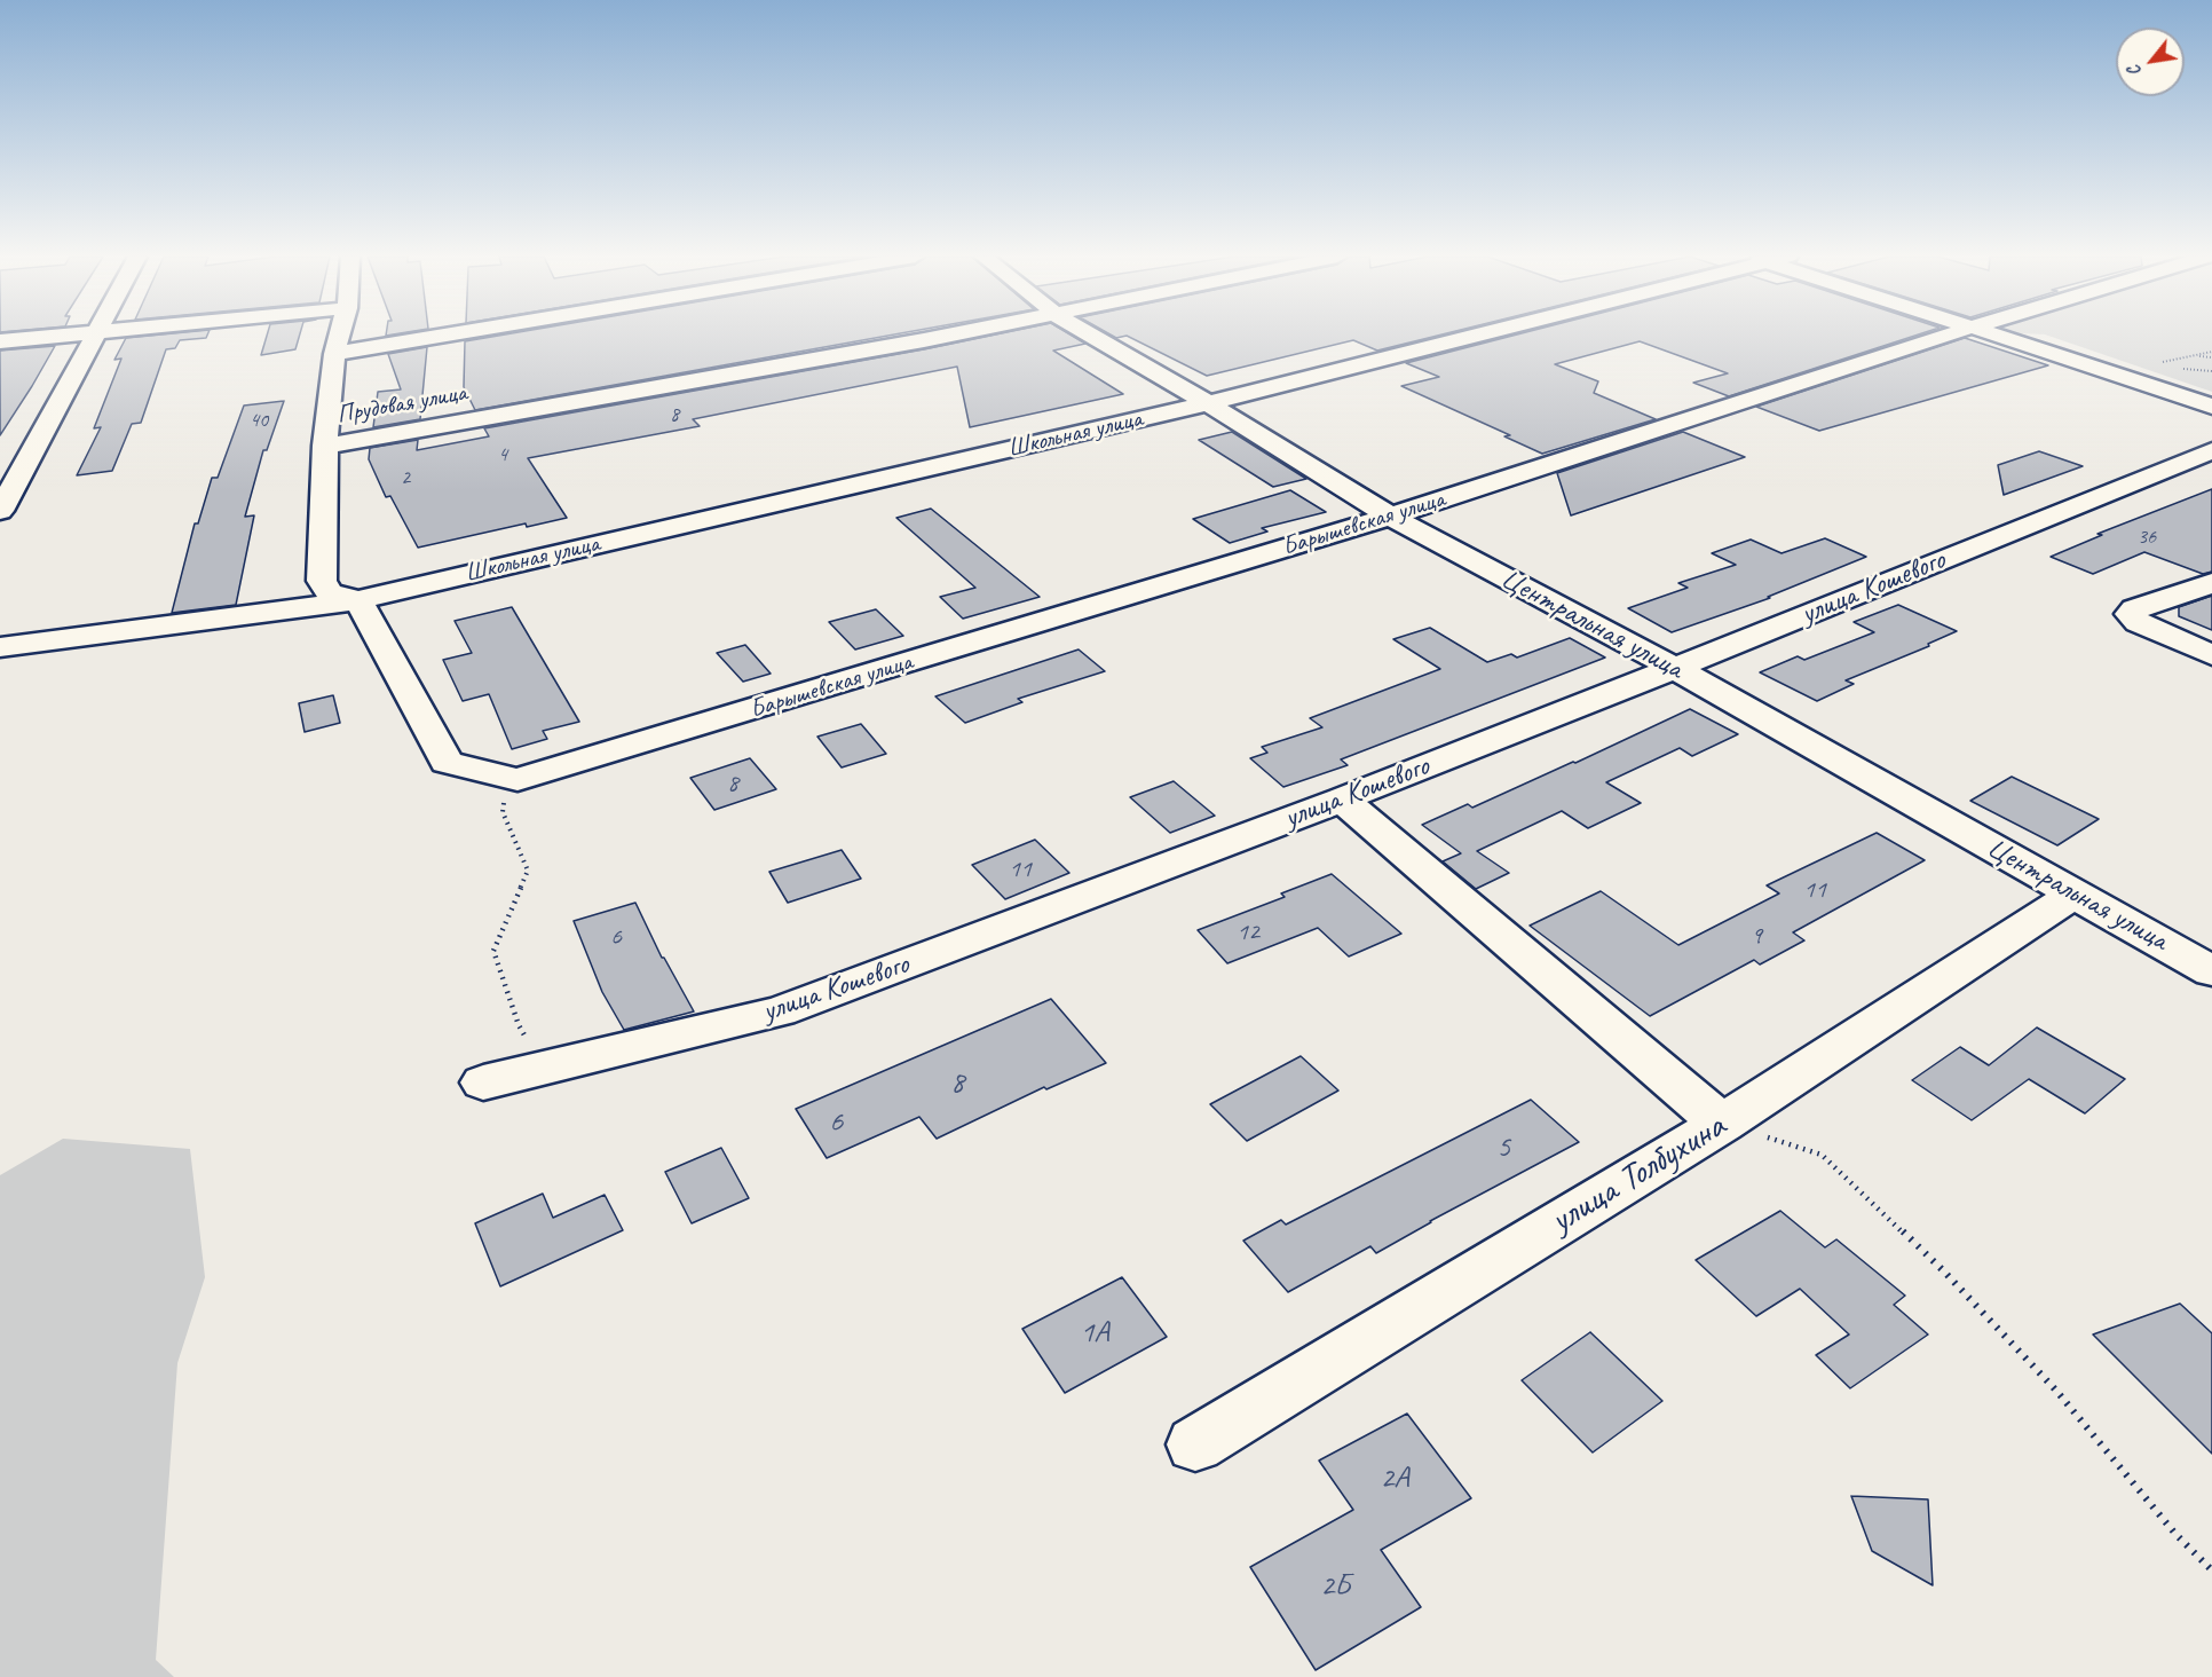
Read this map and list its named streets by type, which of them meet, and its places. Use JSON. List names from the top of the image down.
{
  "streets": {
    "street": [
      "Прудовая улица",
      "Школьная улица",
      "Барышевская улица",
      "улица Кошевого",
      "Центральная улица",
      "улица Толбухина"
    ]
  },
  "crossings": [
    ["Школьная улица", "Центральная улица"],
    ["Барышевская улица", "Центральная улица"],
    ["улица Кошевого", "Центральная улица"],
    ["Центральная улица", "улица Толбухина"]
  ],
  "house_numbers": [
    "8",
    "40",
    "4",
    "2",
    "36",
    "8",
    "11",
    "11",
    "12",
    "9",
    "6",
    "8",
    "6",
    "5",
    "1А",
    "2А",
    "2Б"
  ],
  "north": "bottom left"
}
